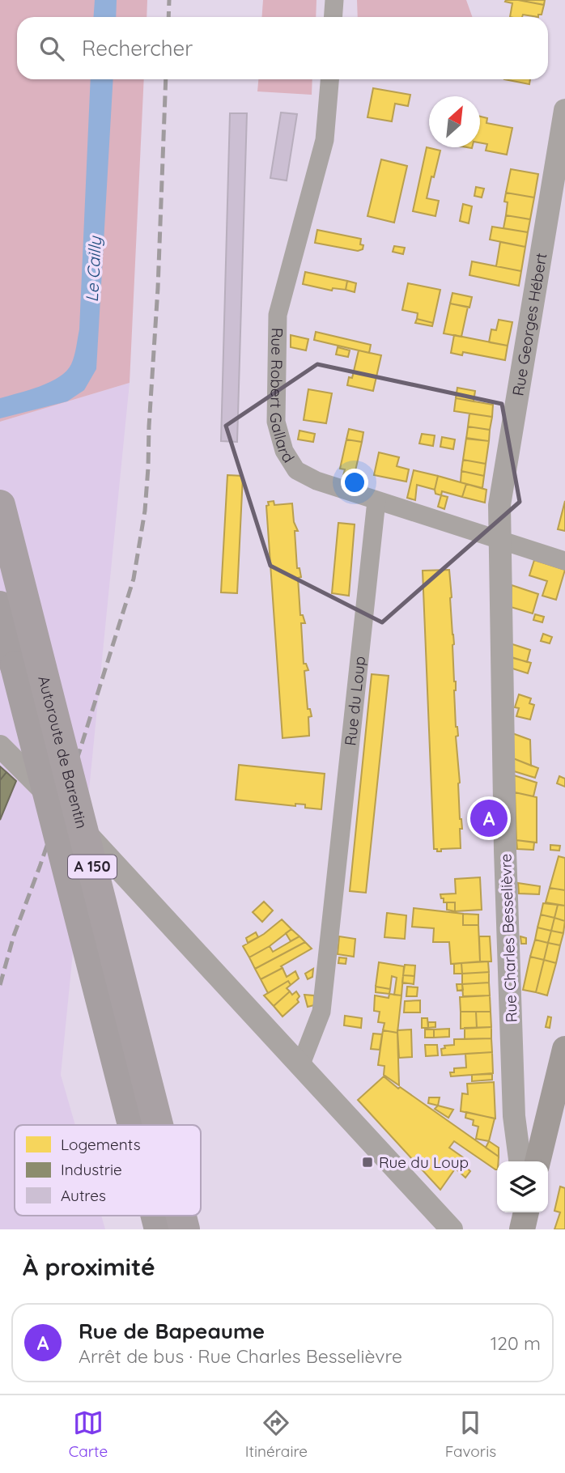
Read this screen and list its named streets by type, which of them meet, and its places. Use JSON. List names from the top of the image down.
{
  "streets": {
    "highway": ["Autoroute de Barentin", "A 150"],
    "street": [
      "Rue Georges Hébert",
      "Rue Robert Gallard",
      "Rue du Loup",
      "Rue Charles Besselièvre"
    ]
  },
  "crossings": [
    ["Rue Georges Hébert", "Rue Robert Gallard"],
    ["Rue Georges Hébert", "Rue Charles Besselièvre"],
    ["Rue Robert Gallard", "Rue du Loup"],
    ["Rue Robert Gallard", "Rue Charles Besselièvre"]
  ],
  "water": ["Le Cailly"],
  "places": {
    "transit": ["Rue du Loup"]
  },
  "legend": ["Logements", "Industrie", "Autres"],
  "north": "top right",
  "page": {
    "search": "Rechercher",
    "pins": "A",
    "heading": "À proximité",
    "list": [
      {
        "mark": "A",
        "name": "Rue de Bapeaume",
        "note": "Arrêt de bus · Rue Charles Besselièvre",
        "value": "120 m"
      }
    ],
    "nav": ["Carte", "Itinéraire", "Favoris"]
  }
}
